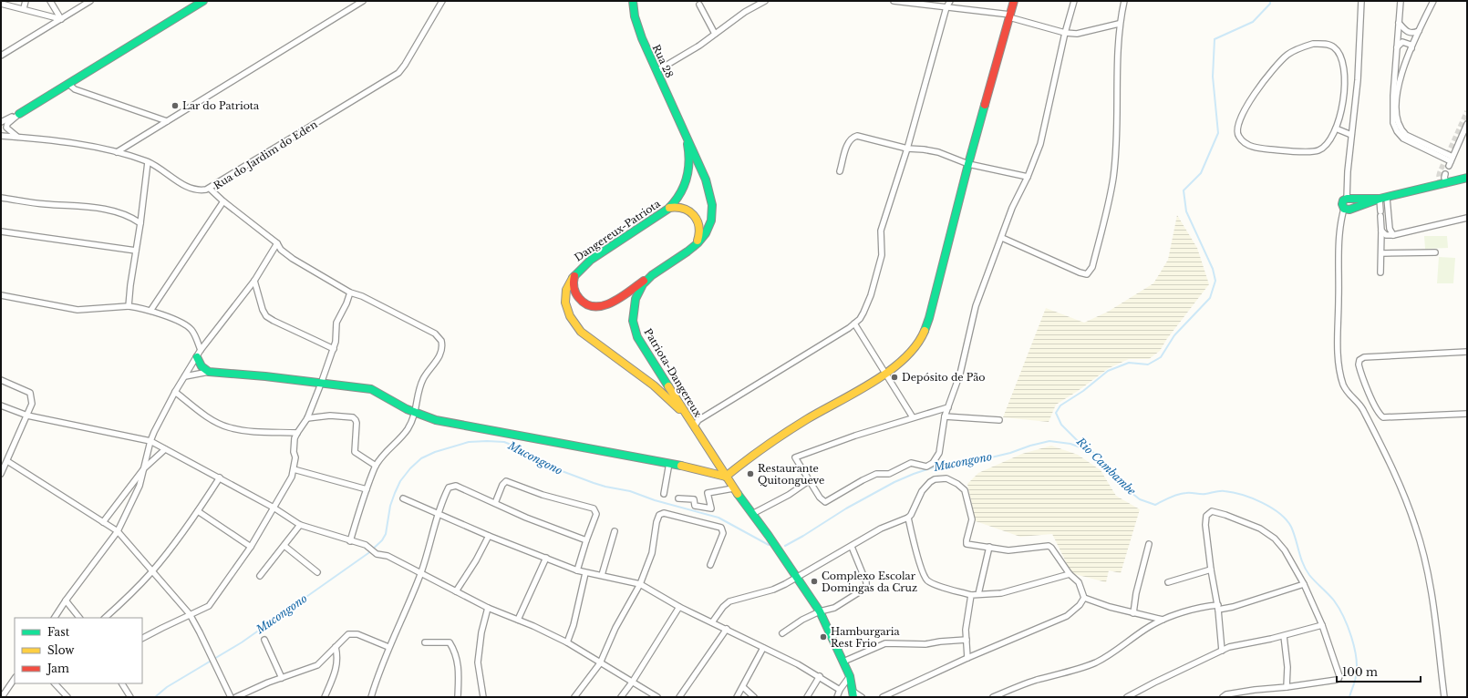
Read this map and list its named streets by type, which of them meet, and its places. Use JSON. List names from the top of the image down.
{
  "streets": {
    "street": [
      "Rua 28",
      "Rua do Jardim do Eden",
      "Dangereux-Patriota",
      "Patriota-Dangereux"
    ]
  },
  "crossings": [
    ["Rua 28", "Dangereux-Patriota"],
    ["Rua 28", "Patriota-Dangereux"],
    ["Dangereux-Patriota", "Patriota-Dangereux"]
  ],
  "water": ["Mucongono", "Rio Cambambe"],
  "places": [
    "Lar do Patriota",
    "Depósito de Pão",
    "Restaurante Quitongueve",
    "Complexo Escolar Domingas da Cruz",
    "Hamburgaria Rest Frio"
  ],
  "legend": ["Fast", "Slow", "Jam"],
  "scale_bar": "100 m"
}
